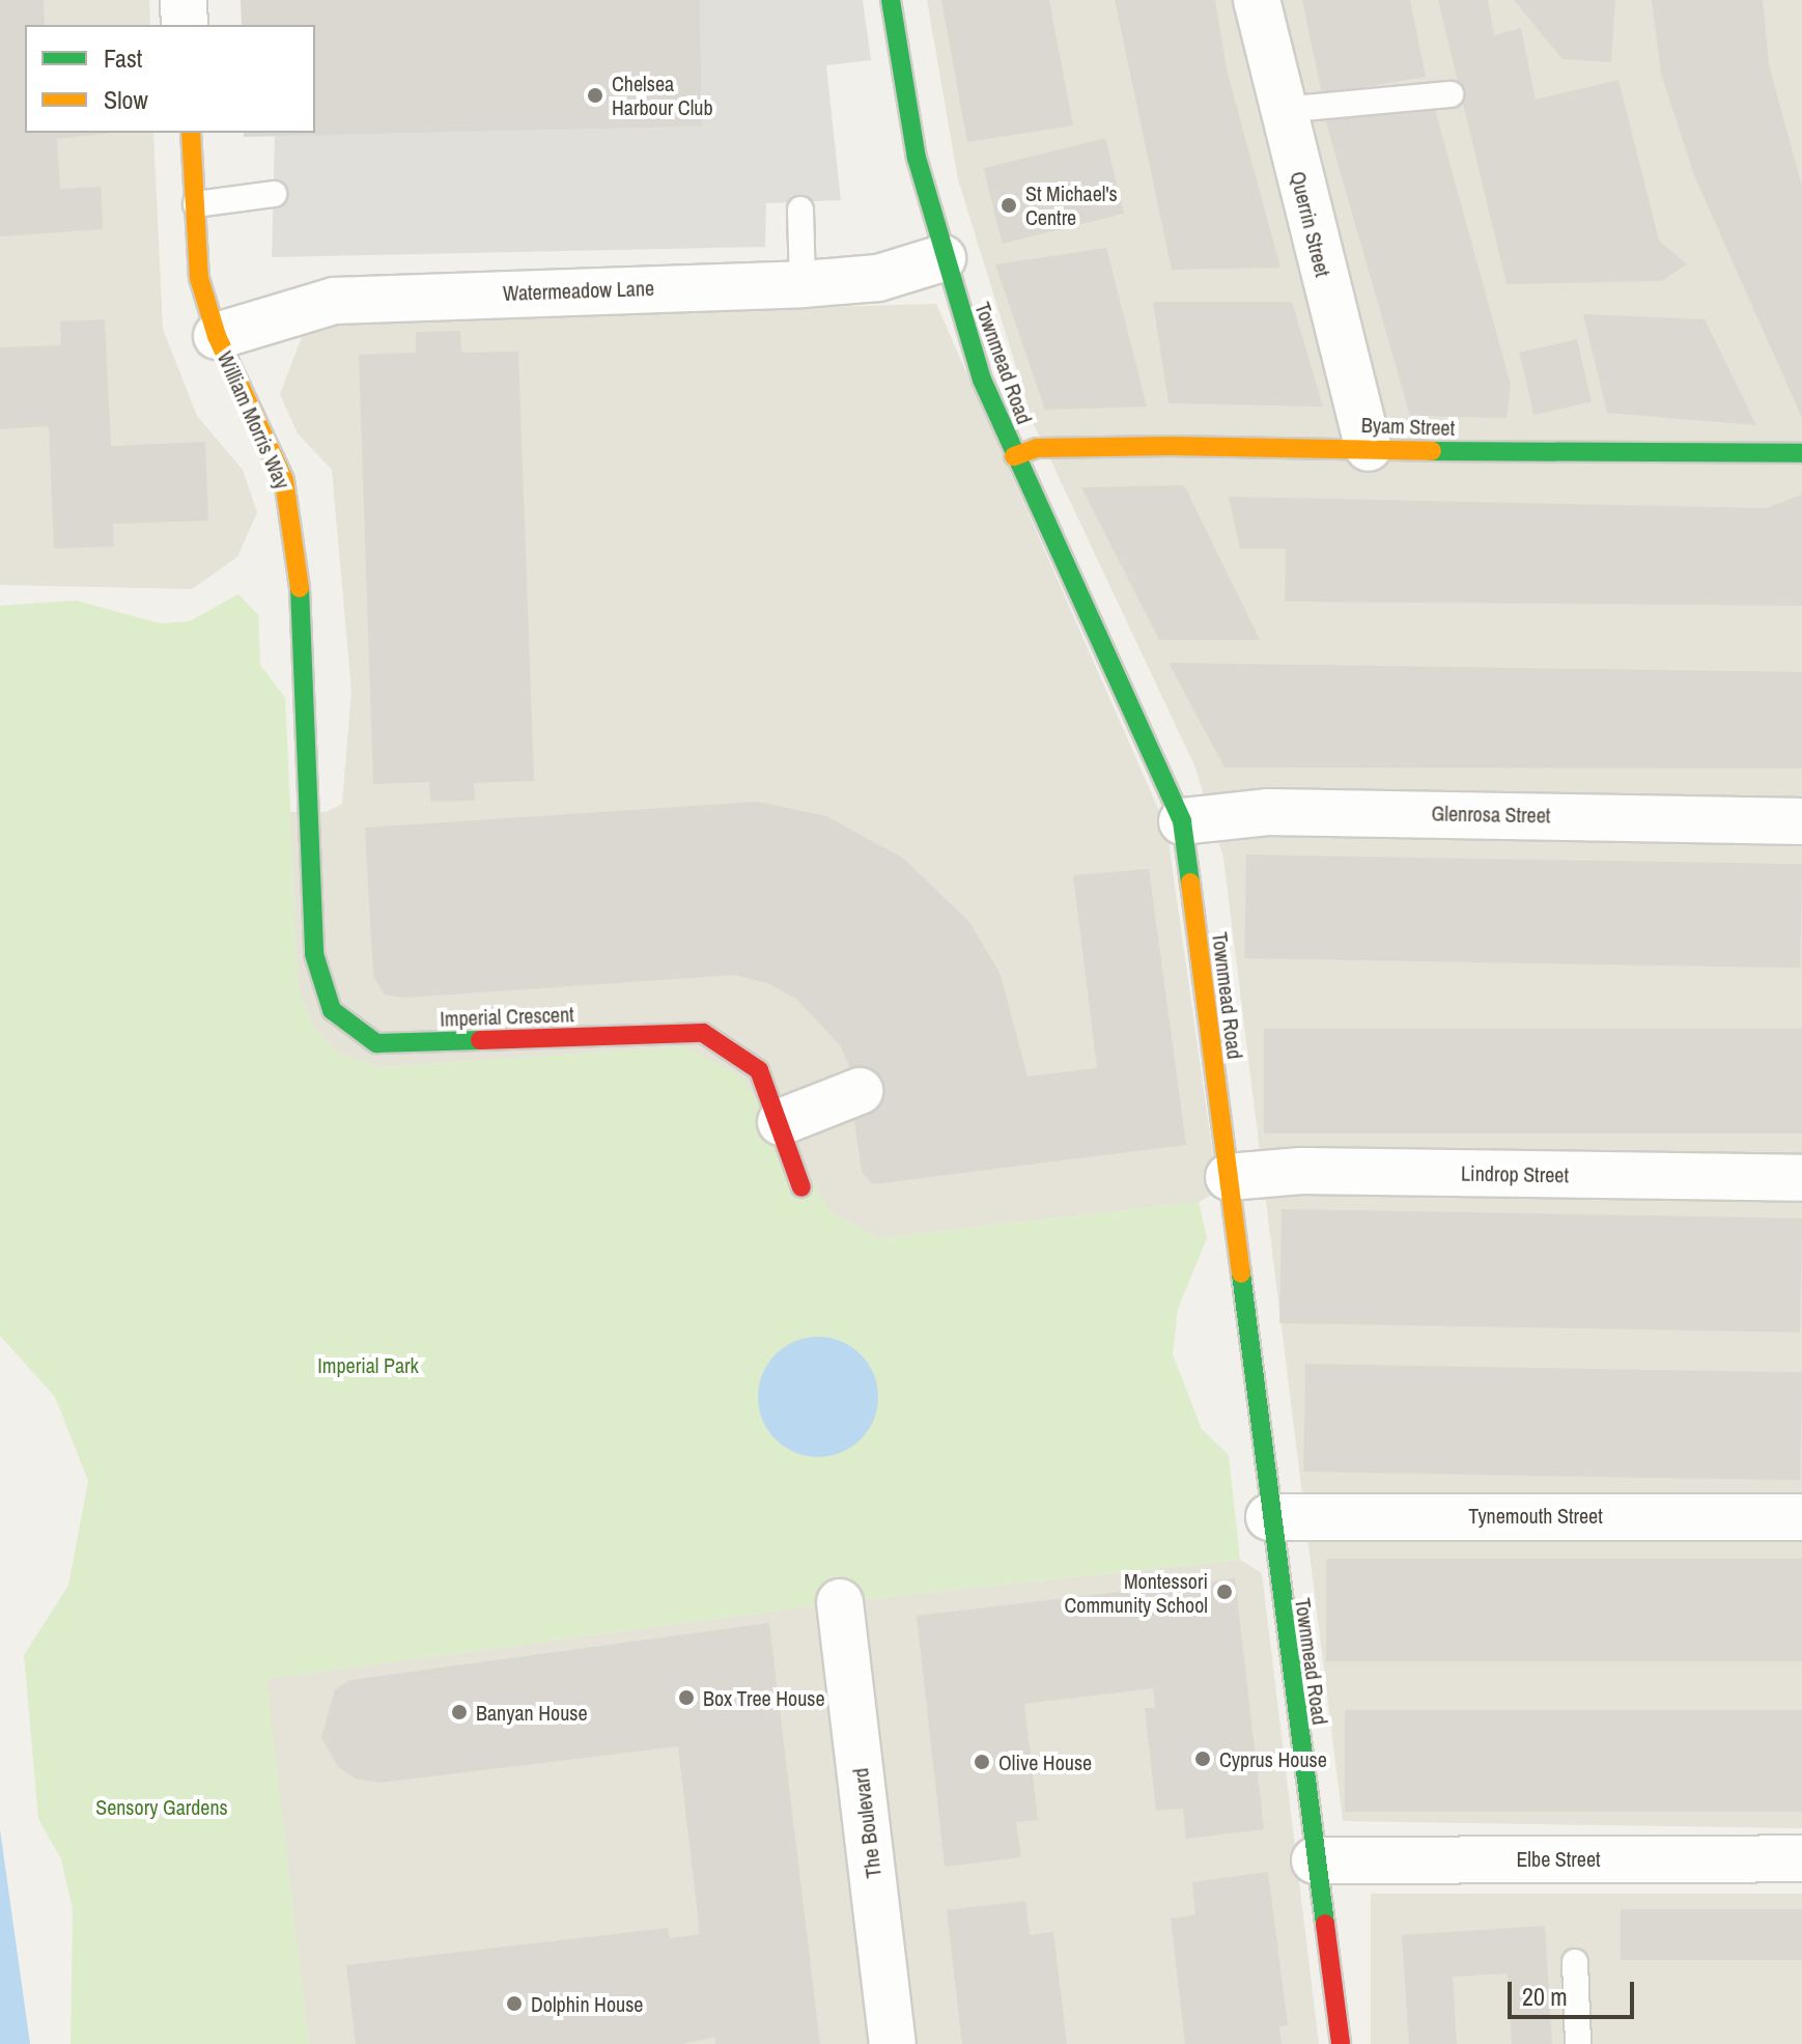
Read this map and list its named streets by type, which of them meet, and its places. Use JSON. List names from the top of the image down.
{
  "streets": {
    "street": [
      "Querrin Street",
      "Watermeadow Lane",
      "Townmead Road",
      "William Morris Way",
      "Byam Street",
      "Glenrosa Street",
      "Imperial Crescent",
      "Lindrop Street",
      "Tynemouth Street",
      "The Boulevard",
      "Elbe Street"
    ]
  },
  "crossings": [
    ["Querrin Street", "Byam Street"],
    ["Watermeadow Lane", "Townmead Road"],
    ["Watermeadow Lane", "William Morris Way"],
    ["Townmead Road", "Byam Street"],
    ["Townmead Road", "Glenrosa Street"],
    ["Townmead Road", "Lindrop Street"],
    ["Townmead Road", "Tynemouth Street"],
    ["Townmead Road", "Elbe Street"],
    ["William Morris Way", "Imperial Crescent"]
  ],
  "parks": ["Imperial Park", "Sensory Gardens"],
  "places": [
    "Chelsea Harbour Club",
    "St Michael's Centre",
    "Montessori Community School",
    "Box Tree House",
    "Banyan House",
    "Cyprus House",
    "Olive House",
    "Dolphin House"
  ],
  "legend": ["Fast", "Slow"],
  "scale_bar": "20 m"
}
